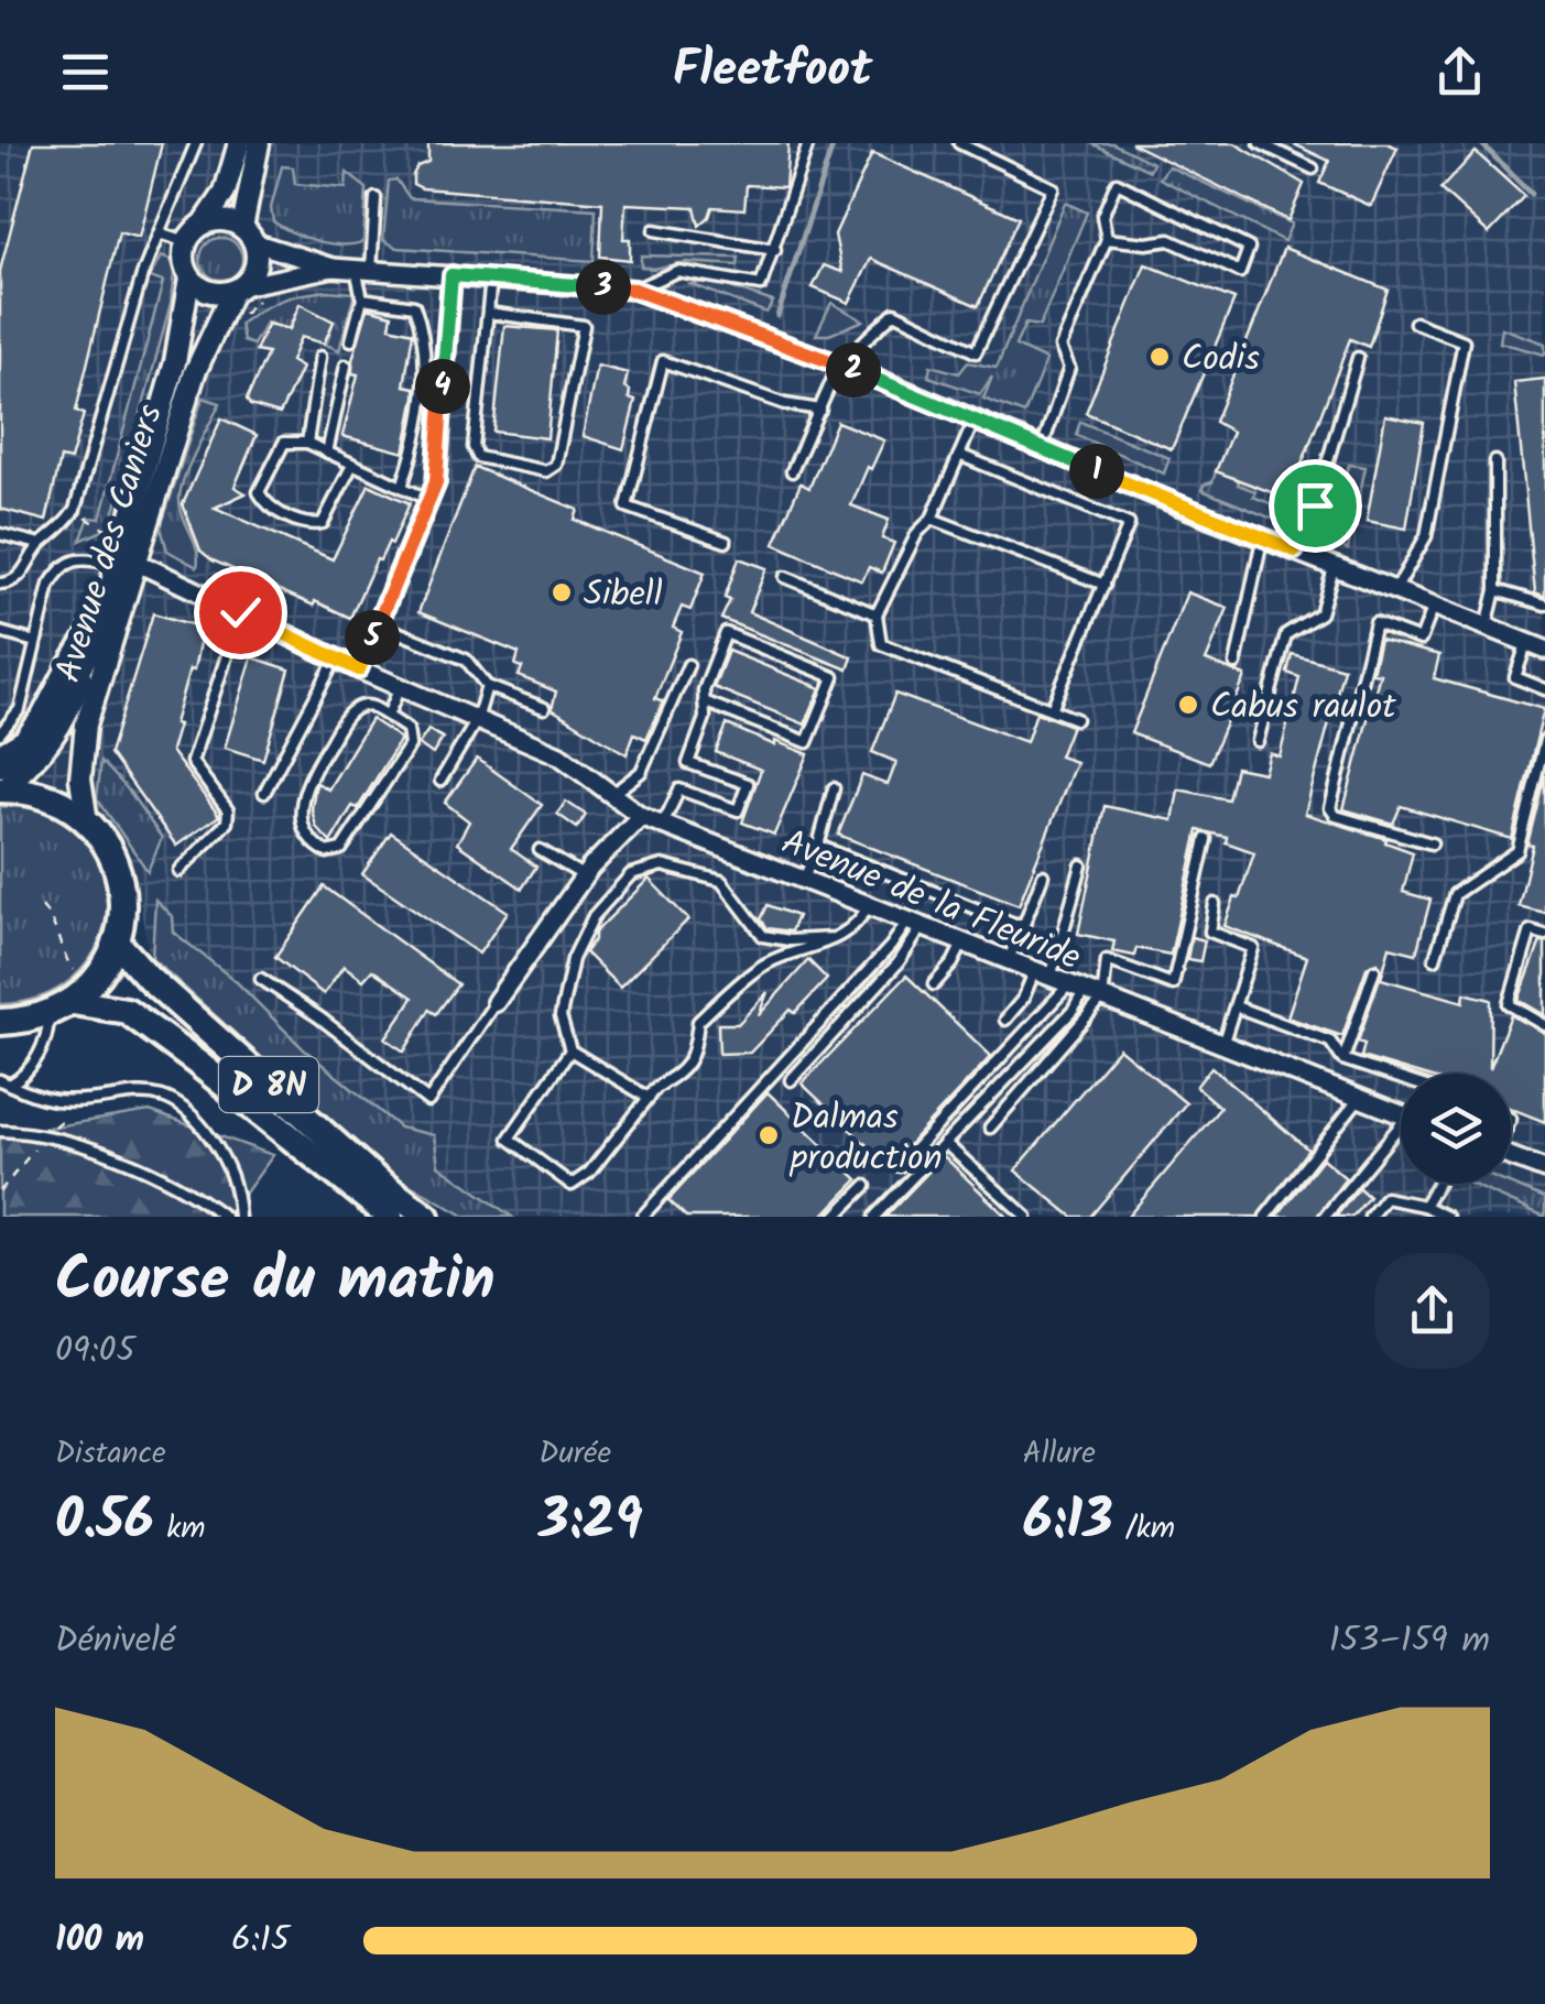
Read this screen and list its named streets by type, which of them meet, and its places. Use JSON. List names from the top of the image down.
{
  "streets": {
    "main road": ["D 8N"],
    "street": ["Avenue des Caniers", "Avenue de la Fleuride"]
  },
  "crossings": [
    ["Avenue des Caniers", "Avenue de la Fleuride"]
  ],
  "places": [
    "Codis",
    "Sibell",
    "Cabus raulot",
    "Dalmas production"
  ],
  "page": {
    "header": "Fleetfoot",
    "pins": [
      "3",
      "2",
      "4",
      "1",
      "5"
    ],
    "heading": ["Course du matin", "09:05"],
    "stats": [
      ["Distance", "0.56 km"],
      ["Durée", "3:29"],
      ["Allure", "6:13 /km"]
    ],
    "chart": ["Dénivelé", "153–159 m"],
    "list": [
      {
        "name": "100 m",
        "note": "6:15"
      }
    ]
  }
}
